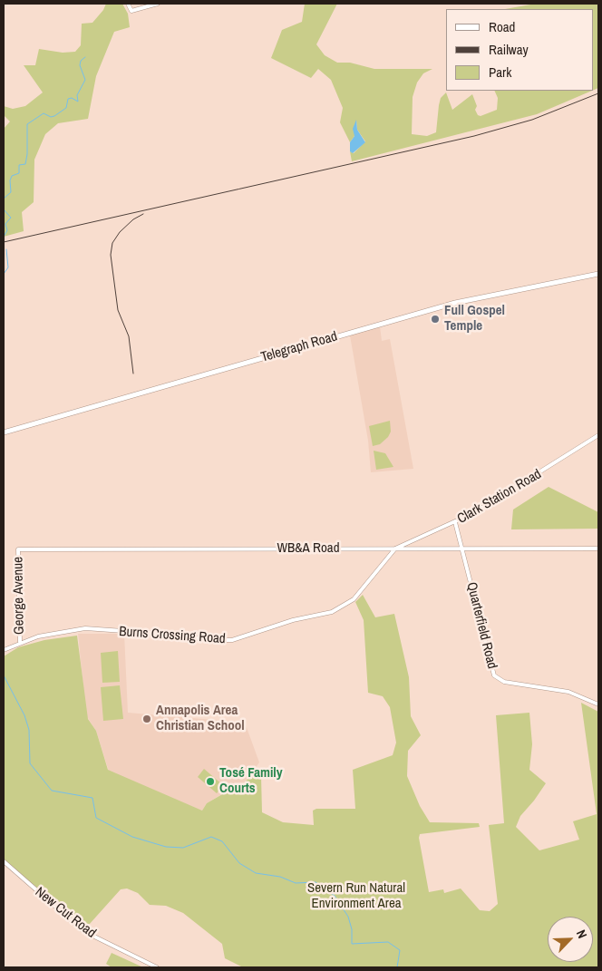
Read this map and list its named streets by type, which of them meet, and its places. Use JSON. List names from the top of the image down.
{
  "streets": {
    "main road": ["Telegraph Road"],
    "street": [
      "Clark Station Road",
      "WB&A Road",
      "George Avenue",
      "Quarterfield Road",
      "Burns Crossing Road",
      "New Cut Road"
    ]
  },
  "crossings": [
    ["Clark Station Road", "WB&A Road"],
    ["Clark Station Road", "Quarterfield Road"],
    ["Clark Station Road", "Burns Crossing Road"],
    ["WB&A Road", "George Avenue"],
    ["WB&A Road", "Quarterfield Road"],
    ["WB&A Road", "Burns Crossing Road"],
    ["George Avenue", "Burns Crossing Road"]
  ],
  "parks": ["Severn Run Natural Environment Area"],
  "places": ["Full Gospel Temple", "Annapolis Area Christian School", "Tosé Family Courts"],
  "legend": ["Road", "Railway", "Park"],
  "north": "top right"
}
